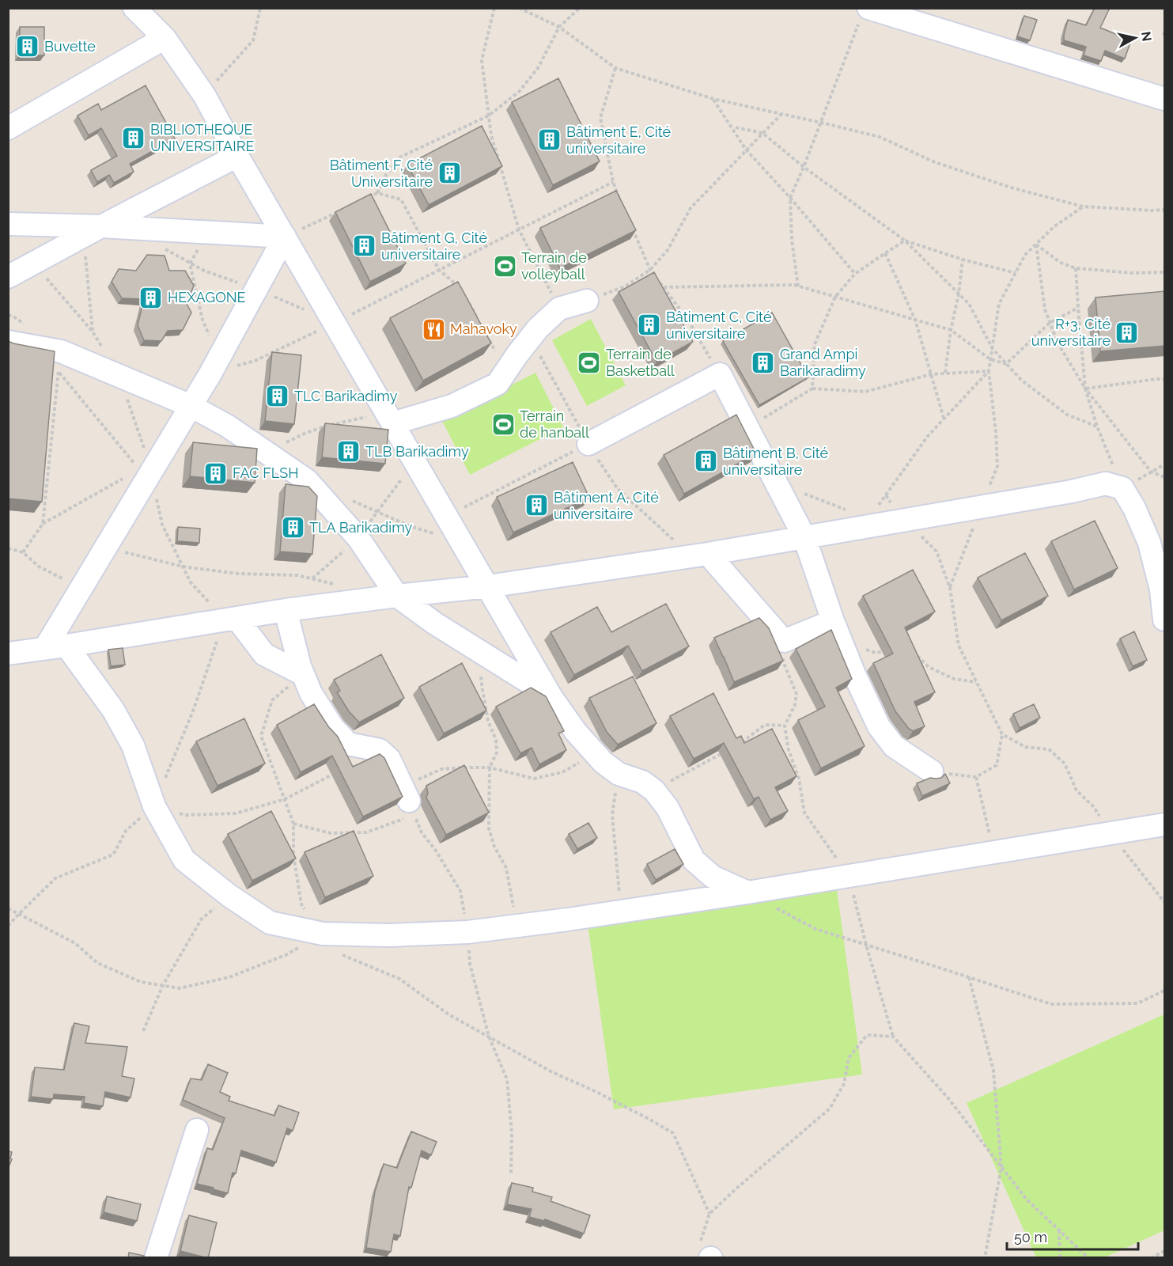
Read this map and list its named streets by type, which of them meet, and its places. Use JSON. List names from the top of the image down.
{
  "places": {
    "building": [
      "Buvette",
      "BIBLIOTHEQUE UNIVERSITAIRE",
      "Bâtiment E, Cité universitaire",
      "Bâtiment F, Cité Universitaire",
      "Bâtiment G, Cité universitaire",
      "HEXAGONE",
      "Bâtiment C, Cité universitaire",
      "R+3, Cité universitaire",
      "Grand Ampi Barikaradimy",
      "TLC Barikadimy",
      "TLB Barikadimy",
      "Bâtiment B, Cité universitaire",
      "FAC FLSH",
      "Bâtiment A, Cité universitaire",
      "TLA Barikadimy"
    ],
    "sports": ["Terrain de volleyball", "Terrain de Basketball", "Terrain de hanball"],
    "restaurant": ["Mahavoky"]
  },
  "scale_bar": "50 m",
  "north": "right"
}
